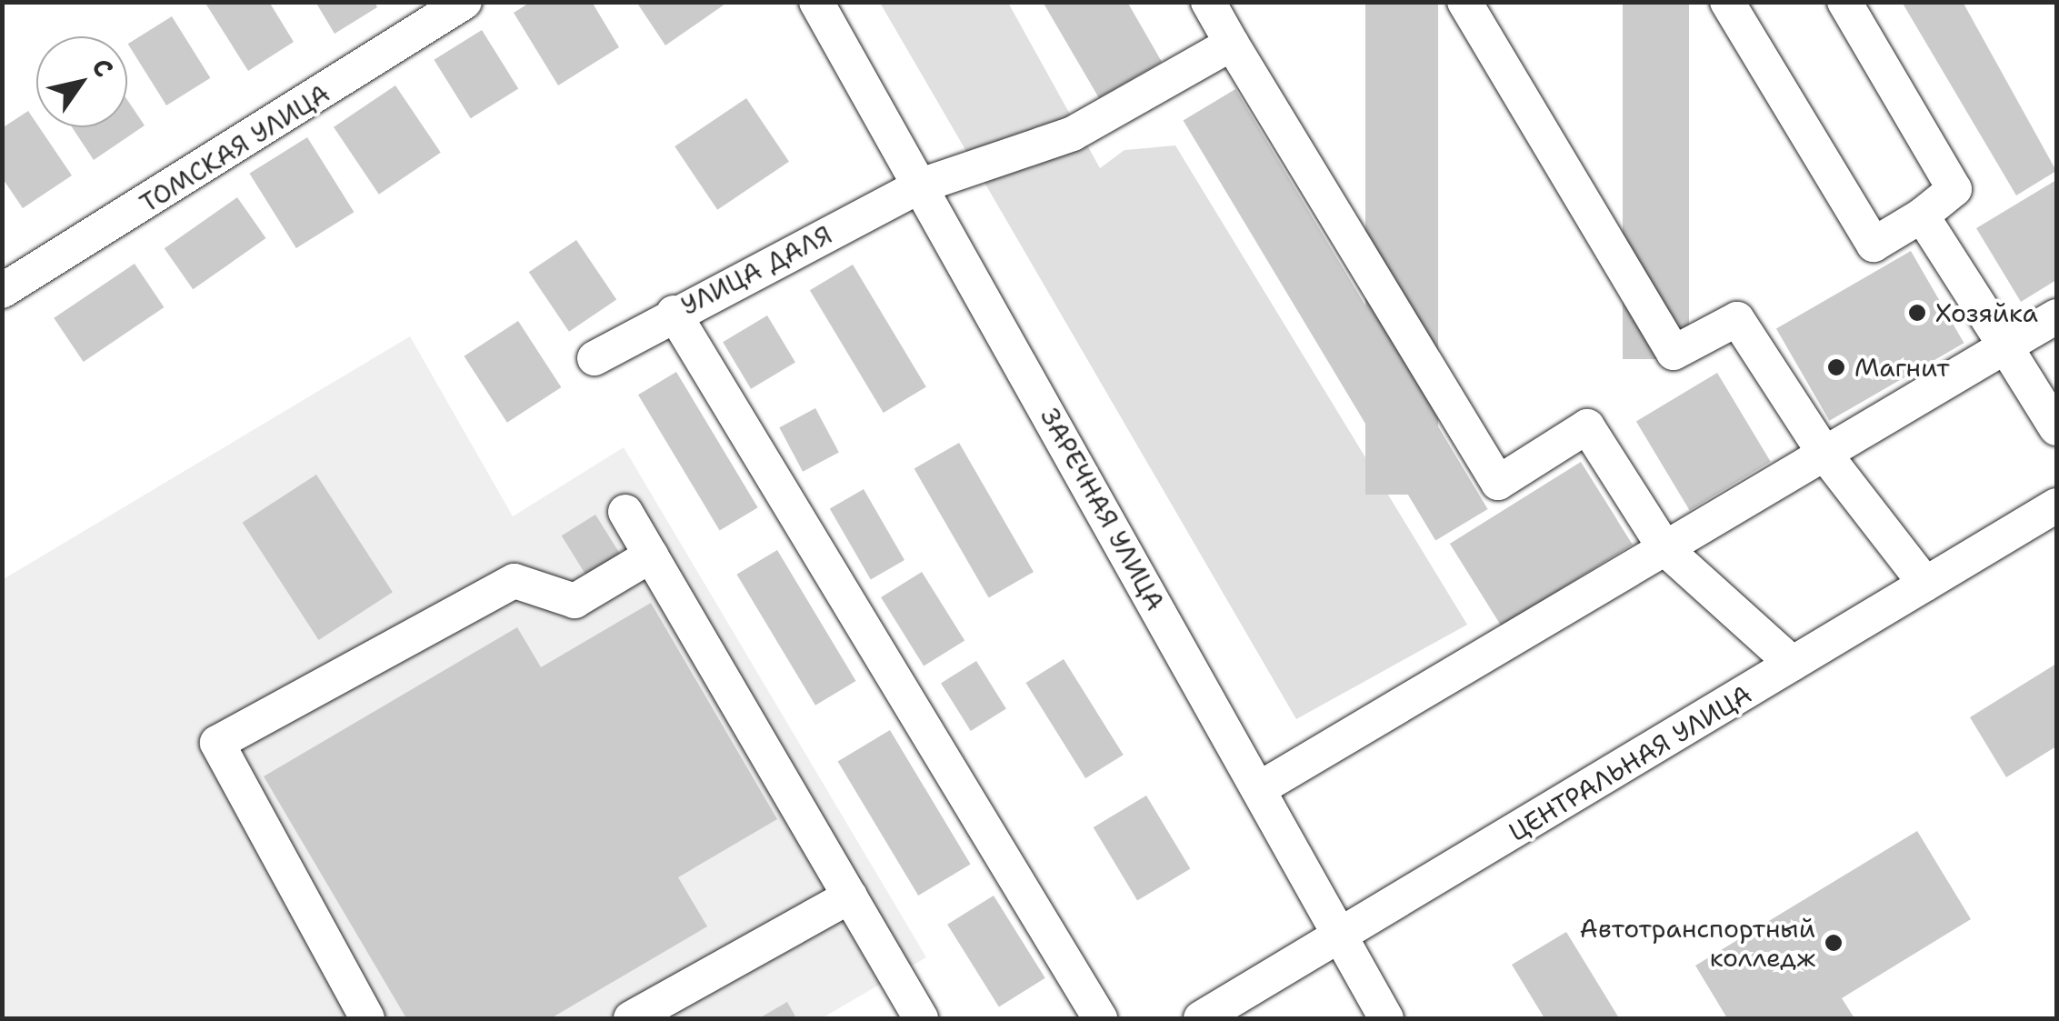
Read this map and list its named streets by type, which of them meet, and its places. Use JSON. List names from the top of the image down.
{
  "streets": {
    "street": [
      "ТОМСКАЯ УЛИЦА",
      "УЛИЦА ДАЛЯ",
      "ЗАРЕЧНАЯ УЛИЦА",
      "ЦЕНТРАЛЬНАЯ УЛИЦА"
    ]
  },
  "crossings": [
    ["УЛИЦА ДАЛЯ", "ЗАРЕЧНАЯ УЛИЦА"],
    ["ЗАРЕЧНАЯ УЛИЦА", "ЦЕНТРАЛЬНАЯ УЛИЦА"]
  ],
  "places": ["Хозяйка", "Магнит", "Автотранспортный колледж"],
  "north": "top right"
}
